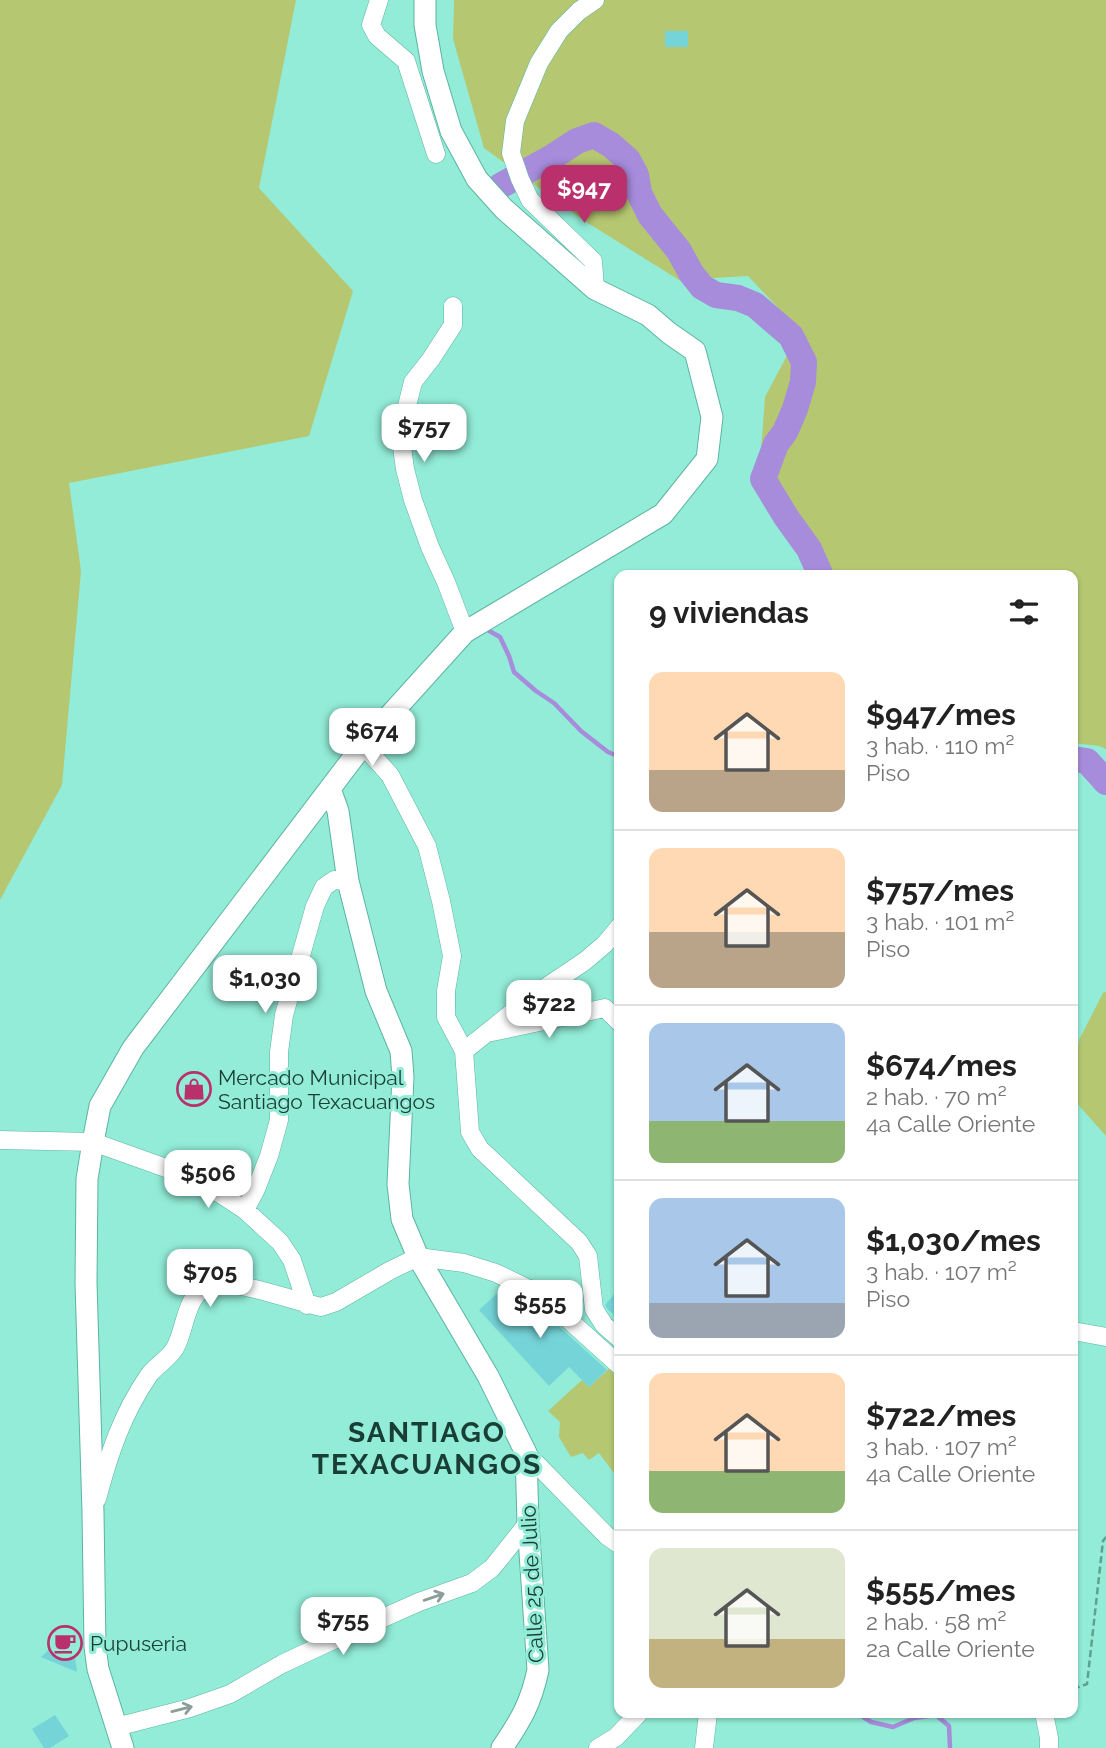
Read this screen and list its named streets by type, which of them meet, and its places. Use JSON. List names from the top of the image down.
{
  "streets": {
    "street": ["Calle 25 de Julio"]
  },
  "districts": ["SANTIAGO TEXACUANGOS"],
  "places": {
    "shop": ["Mercado Municipal Santiago Texacuangos"],
    "cafe": ["Pupuseria"]
  },
  "page": {
    "price": [
      "$947",
      "$757",
      "$674",
      "$1,030",
      "$722",
      "$506",
      "$705",
      "$555",
      "$755"
    ],
    "heading": "9 viviendas",
    "list": [
      {
        "name": "$947/mes",
        "note": "3 hab. · 110 m² · Piso"
      },
      {
        "name": "$757/mes",
        "note": "3 hab. · 101 m² · Piso"
      },
      {
        "name": "$674/mes",
        "note": "2 hab. · 70 m² · 4a Calle Oriente"
      },
      {
        "name": "$1,030/mes",
        "note": "3 hab. · 107 m² · Piso"
      },
      {
        "name": "$722/mes",
        "note": "3 hab. · 107 m² · 4a Calle Oriente"
      },
      {
        "name": "$555/mes",
        "note": "2 hab. · 58 m² · 2a Calle Oriente"
      }
    ]
  }
}
